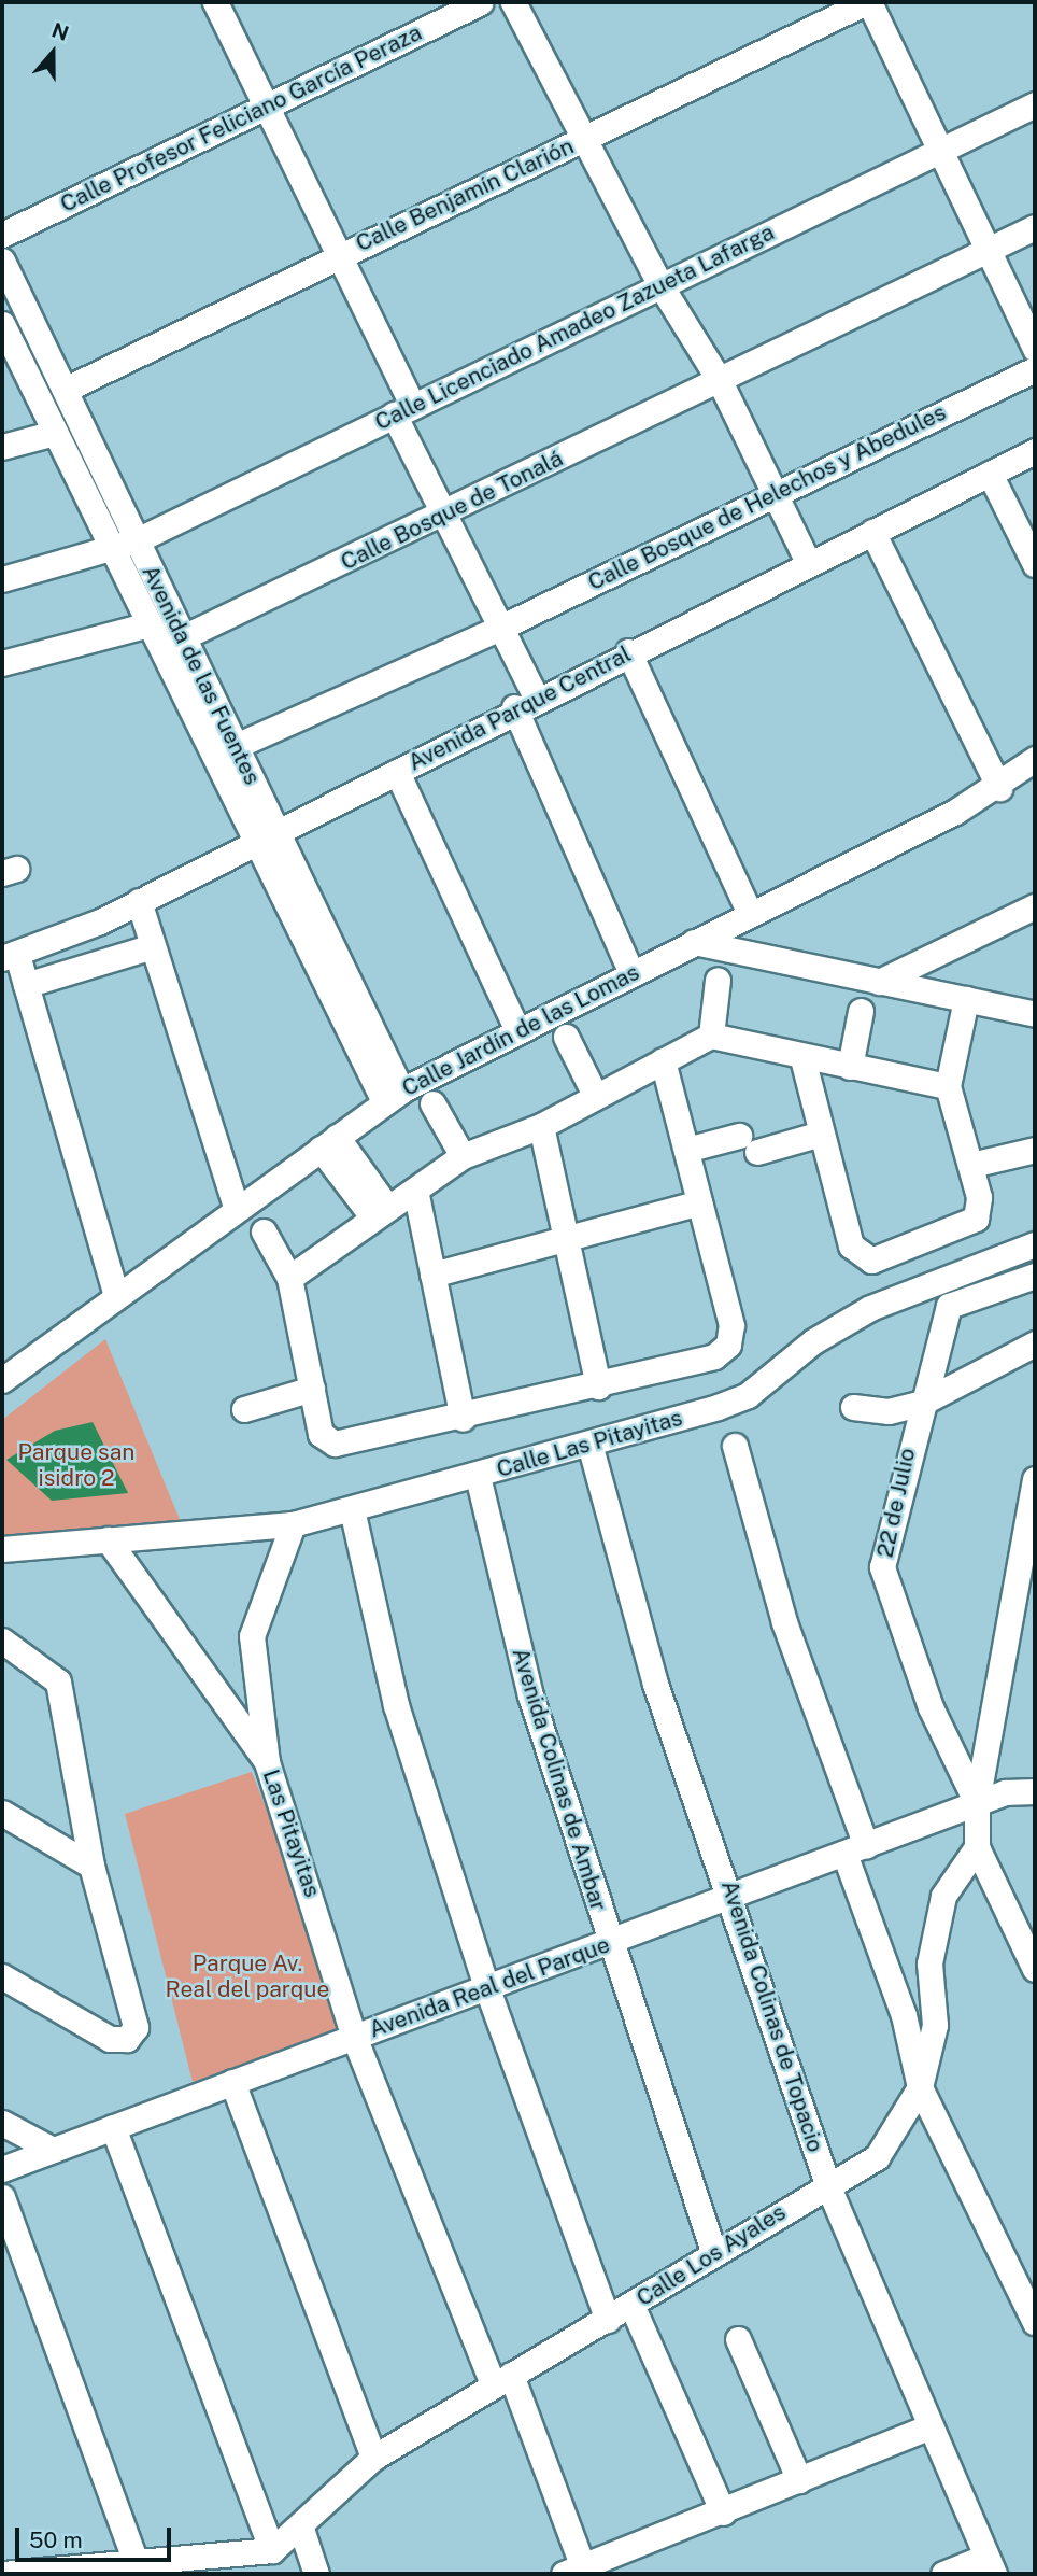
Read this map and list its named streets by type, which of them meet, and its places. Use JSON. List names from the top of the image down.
{
  "streets": {
    "street": [
      "Calle Profesor Feliciano García Peraza",
      "Calle Benjamín Clarión",
      "Calle Licenciado Amadeo Zazueta Lafarga",
      "Calle Bosque de Helechos y Abedules",
      "Calle Bosque de Tonalá",
      "Avenida de las Fuentes",
      "Avenida Parque Central",
      "Calle Jardín de las Lomas",
      "Calle Las Pitayitas",
      "22 de Julio",
      "Avenida Colinas de Ambar",
      "Las Pitayitas",
      "Avenida Real del Parque",
      "Avenida Colinas de Topacio",
      "Calle Los Ayales"
    ]
  },
  "crossings": [
    ["Calle Benjamín Clarión", "Avenida de las Fuentes"],
    ["Calle Licenciado Amadeo Zazueta Lafarga", "Avenida de las Fuentes"],
    ["Calle Bosque de Helechos y Abedules", "Avenida de las Fuentes"],
    ["Calle Bosque de Tonalá", "Avenida de las Fuentes"],
    ["Avenida de las Fuentes", "Avenida Parque Central"],
    ["Avenida de las Fuentes", "Calle Jardín de las Lomas"],
    ["Calle Las Pitayitas", "Avenida Colinas de Ambar"],
    ["Calle Las Pitayitas", "Las Pitayitas"],
    ["Calle Las Pitayitas", "Avenida Colinas de Topacio"],
    ["22 de Julio", "Avenida Real del Parque"],
    ["Avenida Colinas de Ambar", "Avenida Real del Parque"],
    ["Avenida Colinas de Ambar", "Calle Los Ayales"],
    ["Las Pitayitas", "Avenida Real del Parque"],
    ["Las Pitayitas", "Calle Los Ayales"],
    ["Avenida Real del Parque", "Avenida Colinas de Topacio"],
    ["Avenida Colinas de Topacio", "Calle Los Ayales"]
  ],
  "parks": ["Parque san isidro 2", "Parque Av. Real del parque"],
  "scale_bar": "50 m",
  "north": "top"
}
